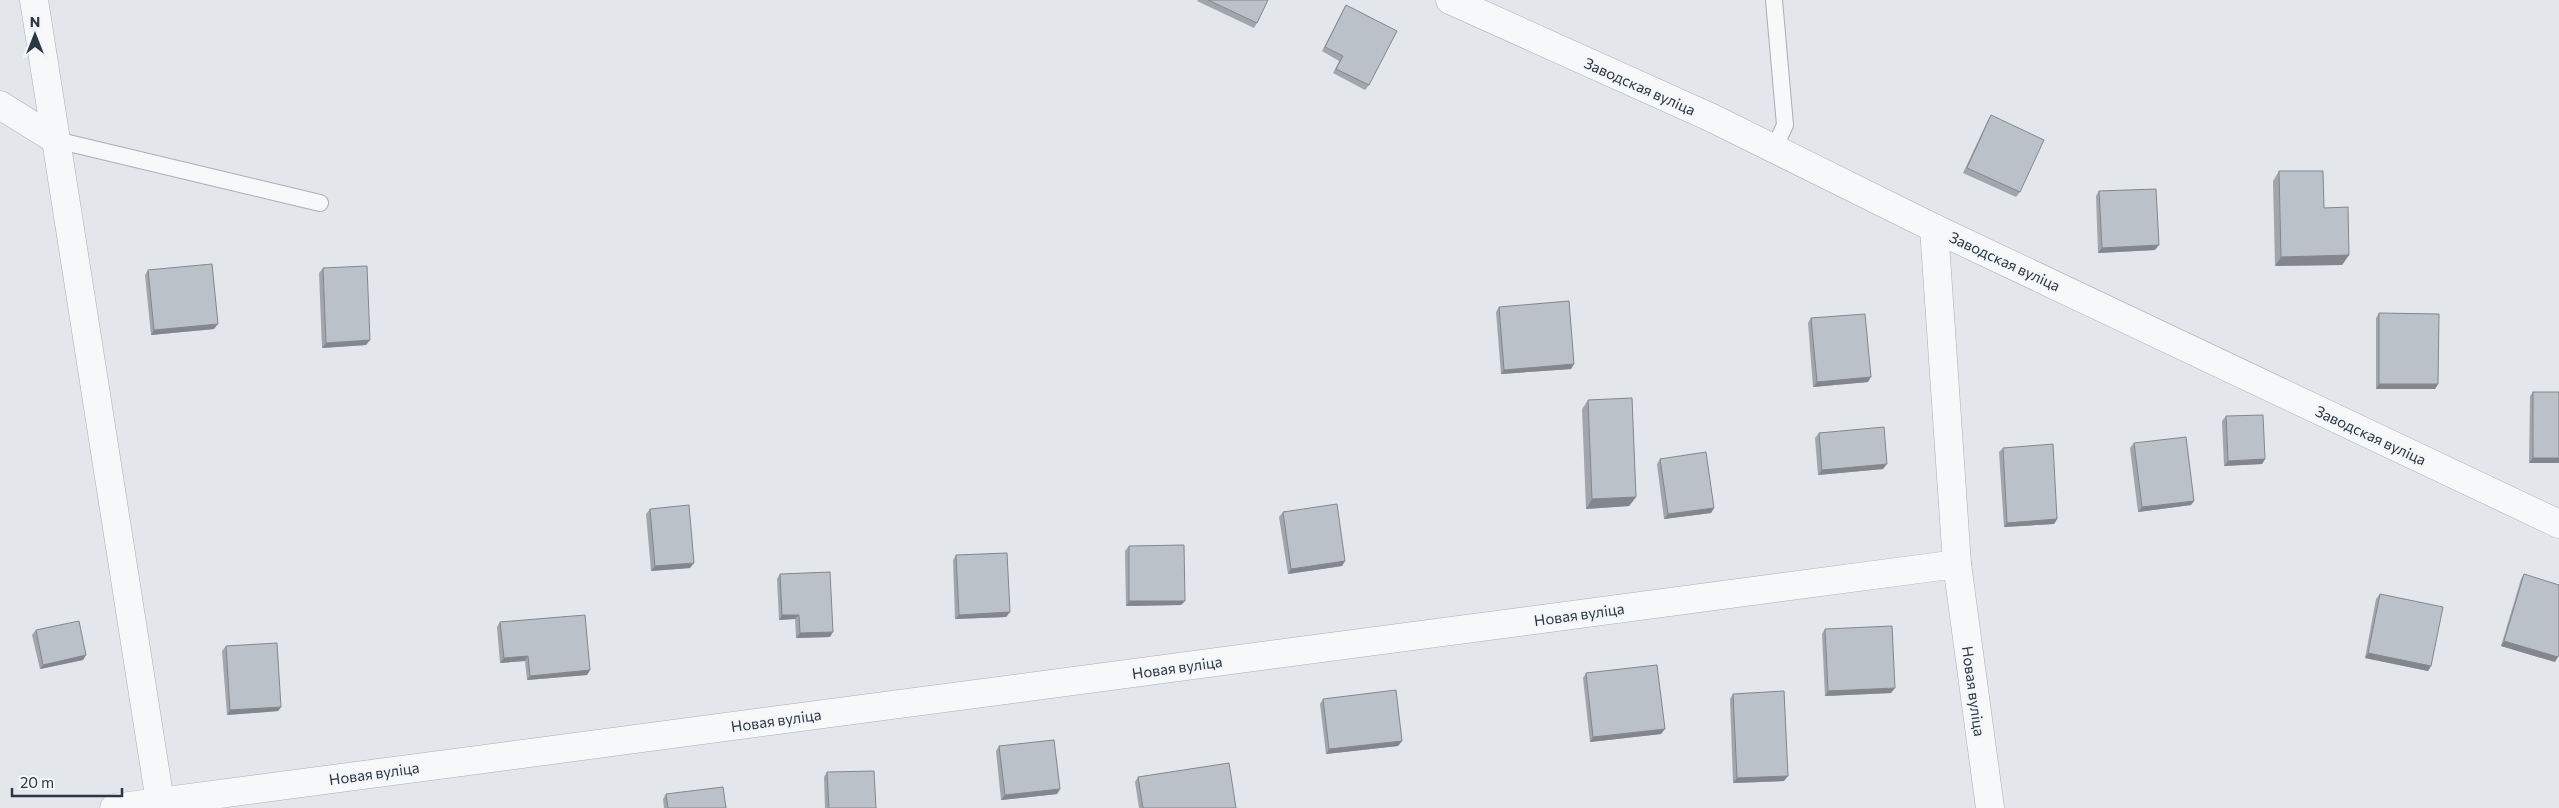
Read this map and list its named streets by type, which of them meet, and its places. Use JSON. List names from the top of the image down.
{
  "streets": {
    "street": ["Заводская вуліца", "Новая вуліца"]
  },
  "scale_bar": "20 m",
  "north": "top"
}
